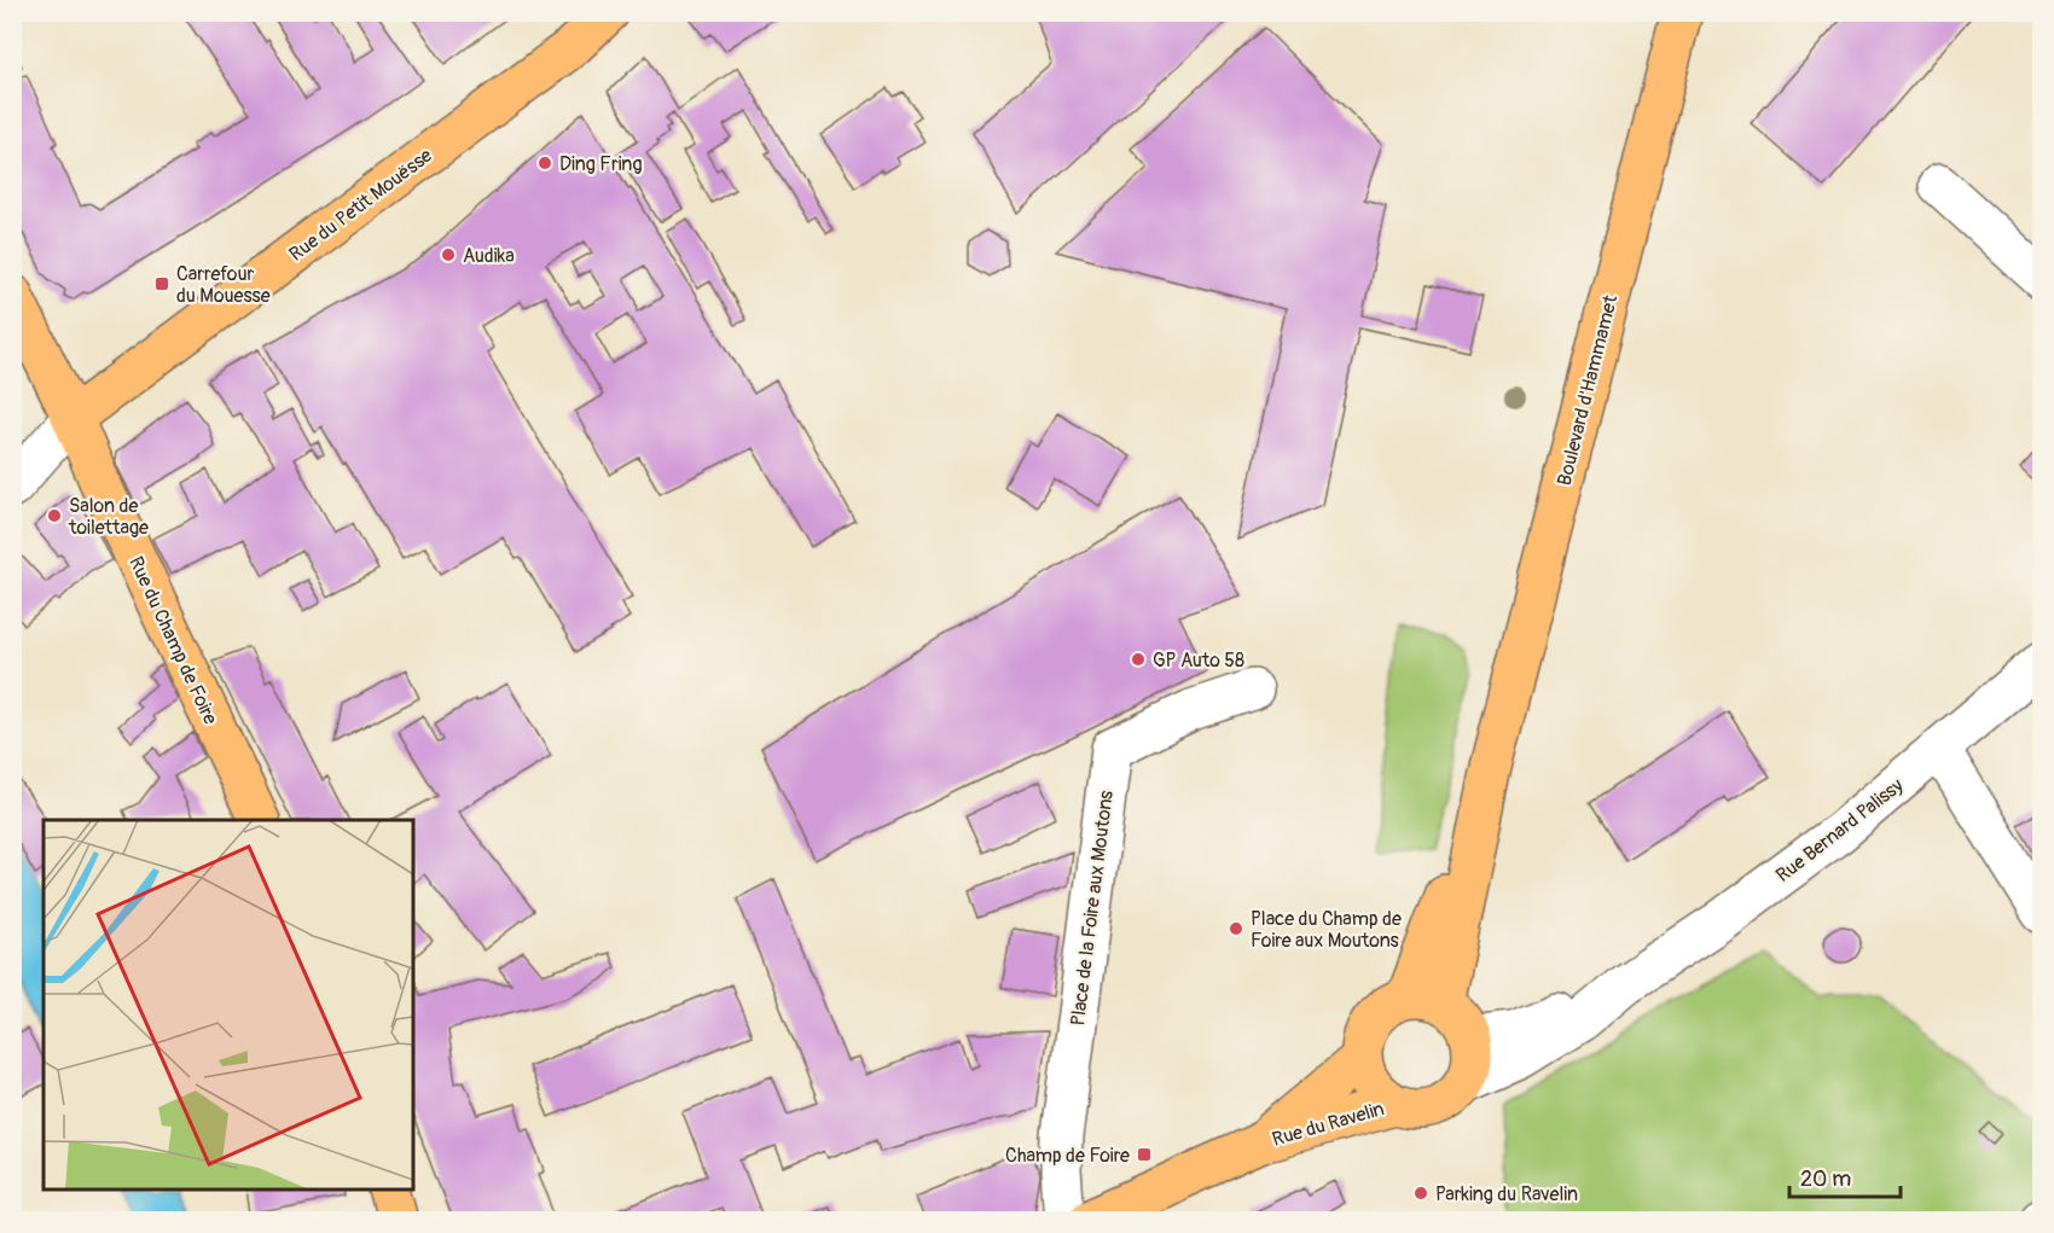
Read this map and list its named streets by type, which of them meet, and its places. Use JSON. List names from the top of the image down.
{
  "streets": {
    "main road": [
      "Rue du Petit Mouësse",
      "Boulevard d'Hammamet",
      "Rue du Champ de Foire",
      "Rue du Ravelin"
    ],
    "street": ["Rue Bernard Palissy", "Place de la Foire aux Moutons"]
  },
  "crossings": [
    ["Rue du Petit Mouësse", "Rue du Champ de Foire"],
    ["Boulevard d'Hammamet", "Rue Bernard Palissy"],
    ["Boulevard d'Hammamet", "Rue du Ravelin"],
    ["Rue Bernard Palissy", "Rue du Ravelin"]
  ],
  "places": {
    "other": [
      "Ding Fring",
      "Audika",
      "Salon de toilettage",
      "GP Auto 58",
      "Place du Champ de Foire aux Moutons",
      "Parking du Ravelin"
    ],
    "transit": ["Carrefour du Mouesse", "Champ de Foire"]
  },
  "scale_bar": "20 m"
}
